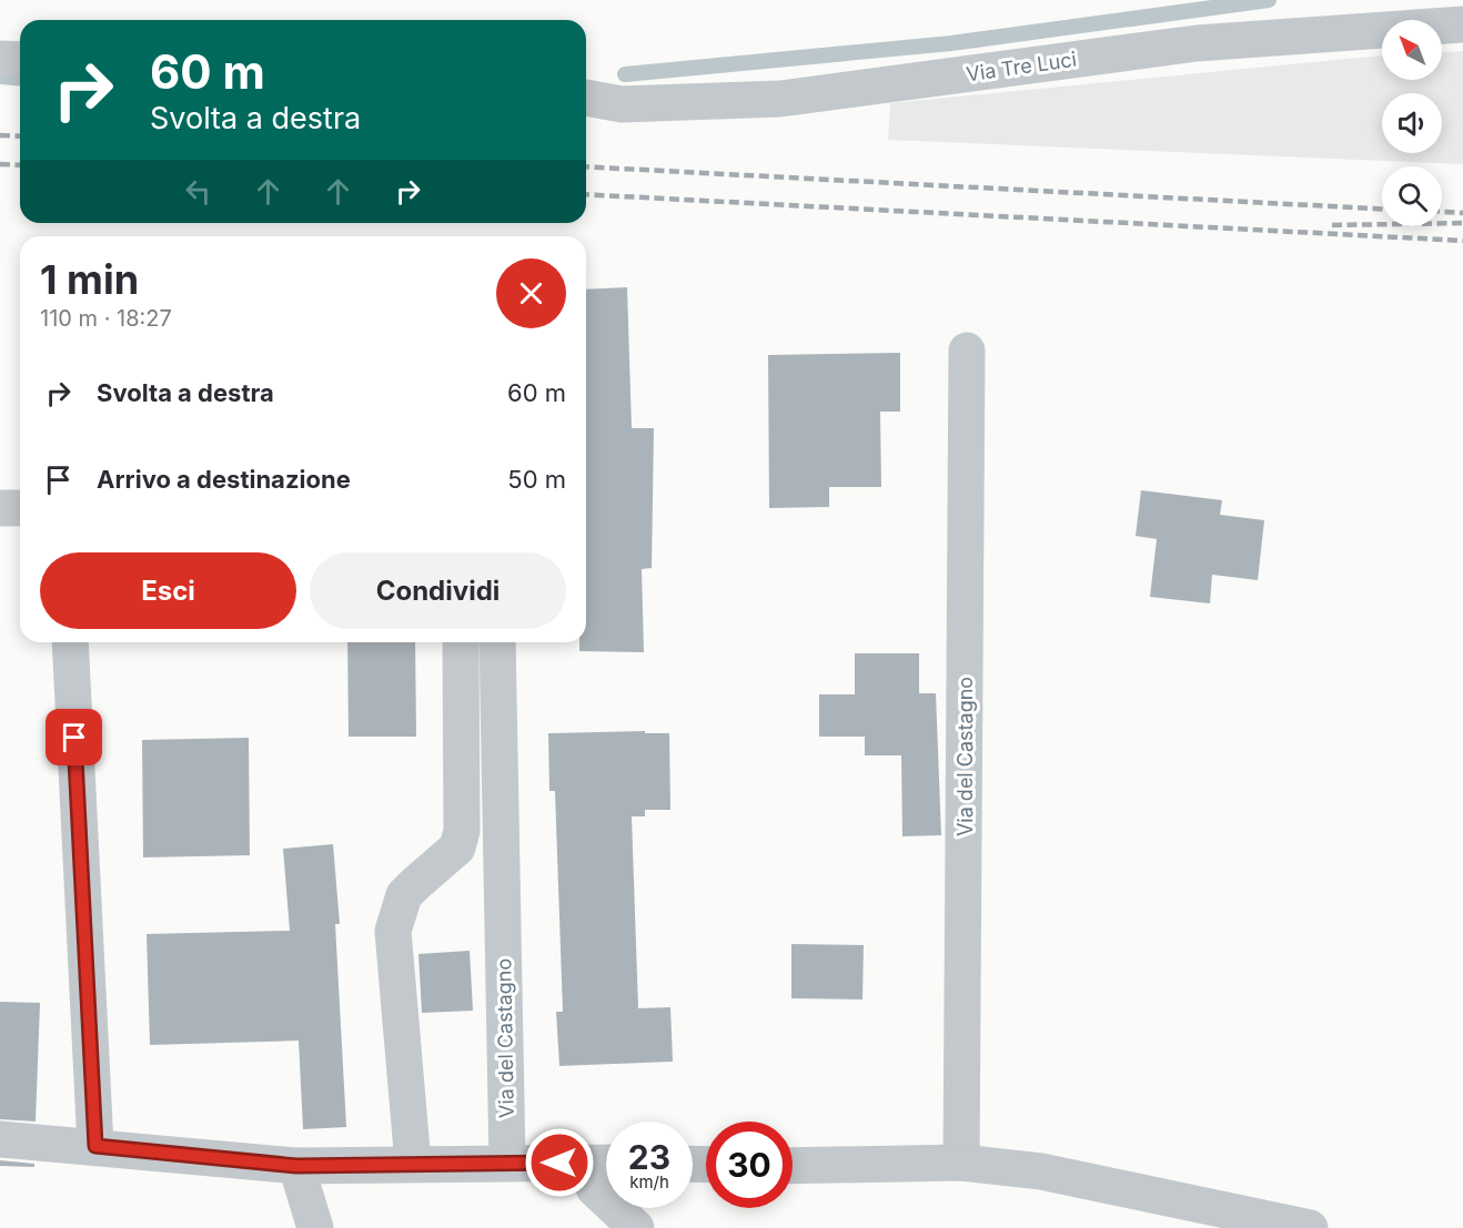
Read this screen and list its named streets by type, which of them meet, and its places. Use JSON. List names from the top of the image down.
{
  "streets": {
    "street": ["Via Tre Luci", "Via del Castagno"]
  },
  "north": "top left",
  "page": {
    "turn": ["60 m", "Svolta a destra"],
    "heading": ["1 min", "110 m · 18:27"],
    "list": [
      {
        "name": "Svolta a destra",
        "value": "60 m"
      },
      {
        "name": "Arrivo a destinazione",
        "value": "50 m"
      }
    ],
    "buttons": ["Esci", "Condividi"],
    "speed": "23 km/h",
    "limit": "30"
  }
}
